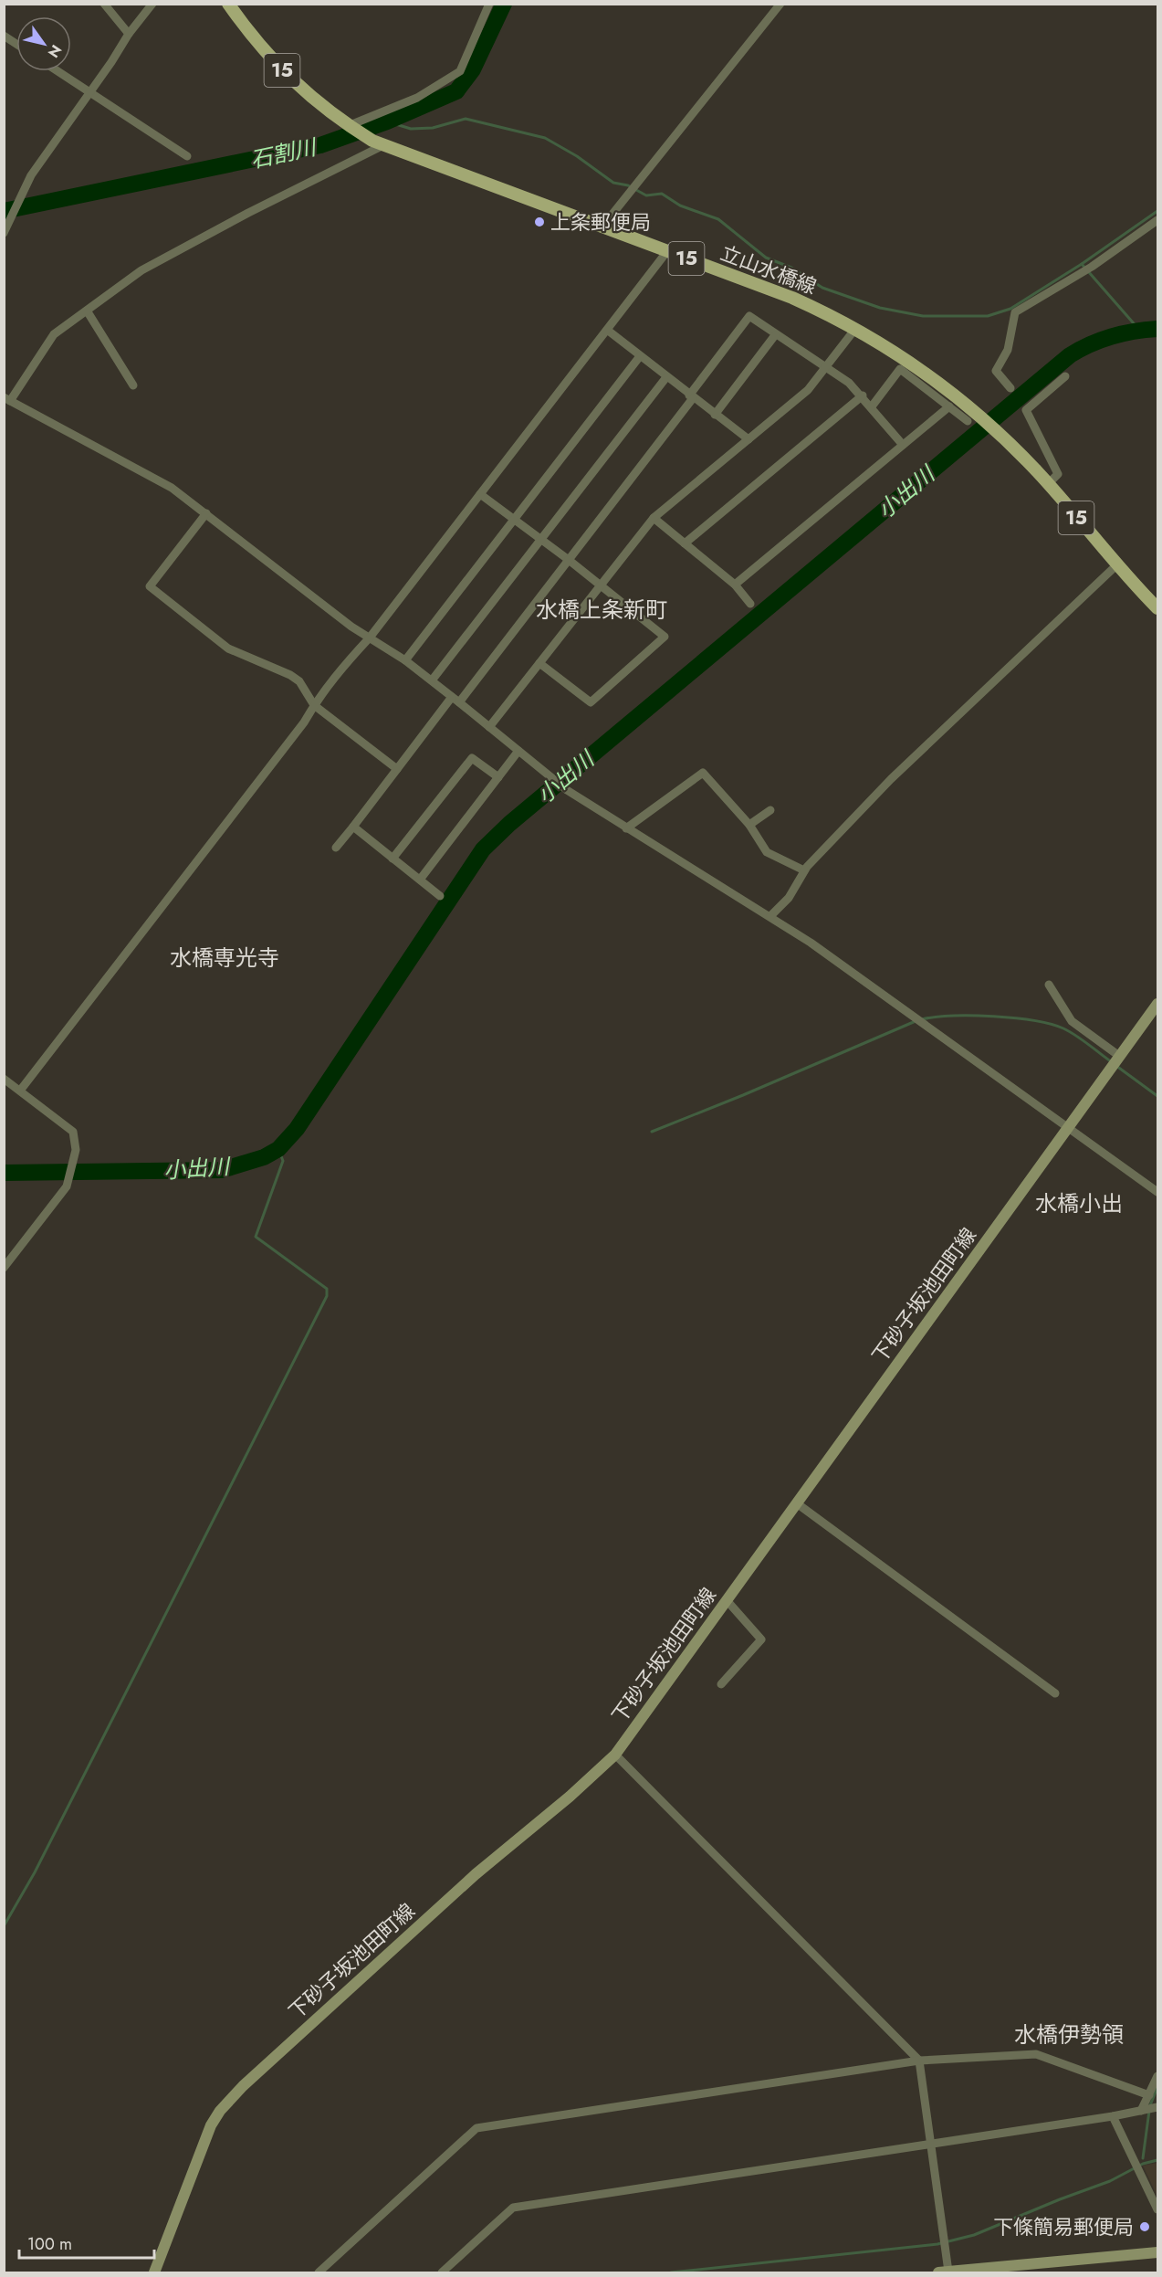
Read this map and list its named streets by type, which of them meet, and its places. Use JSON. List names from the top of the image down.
{
  "streets": {
    "main road": ["15", "立山水橋線", "下砂子坂池田町線"]
  },
  "districts": [
    "水橋上条新町",
    "水橋専光寺",
    "水橋小出",
    "水橋伊勢領"
  ],
  "water": ["石割川", "小出川"],
  "places": ["上条郵便局", "下條簡易郵便局"],
  "scale_bar": "100 m",
  "north": "bottom right"
}
